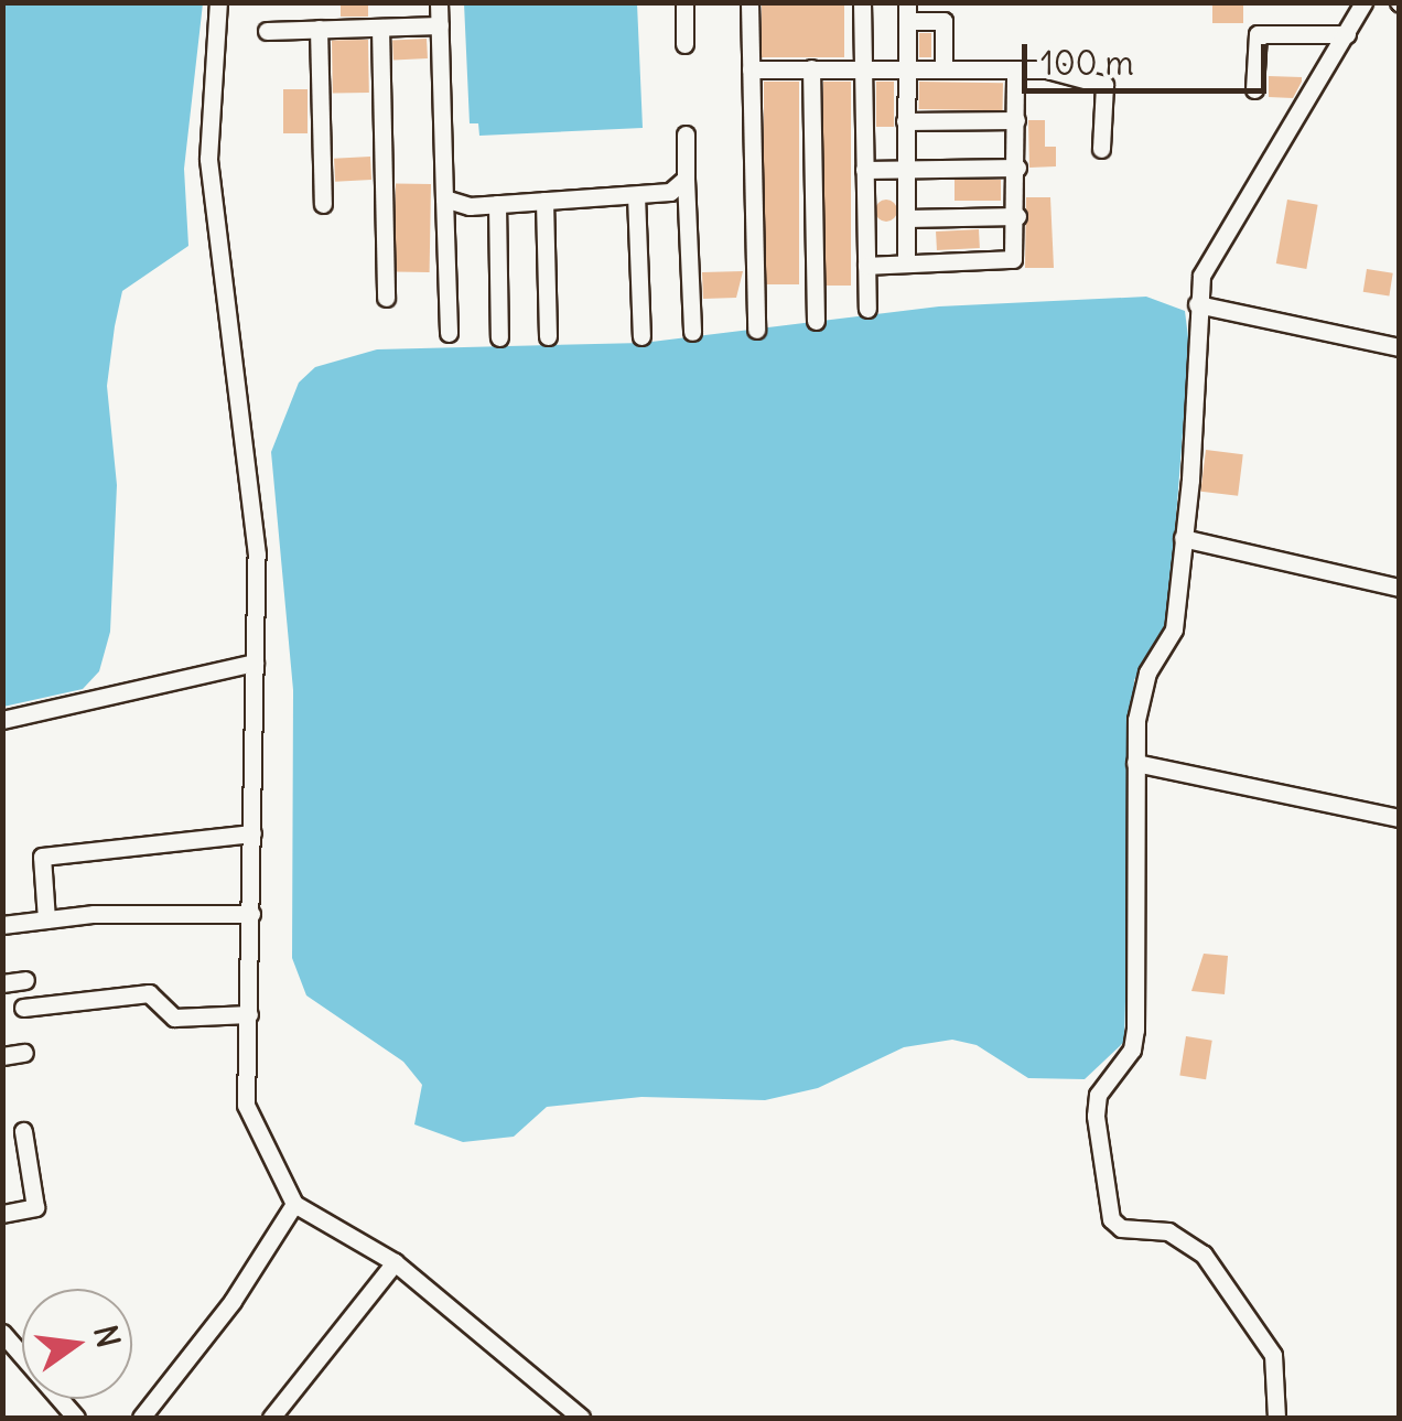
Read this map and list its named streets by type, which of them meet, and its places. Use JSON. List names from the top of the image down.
{
  "scale_bar": "100 m",
  "north": "right"
}
